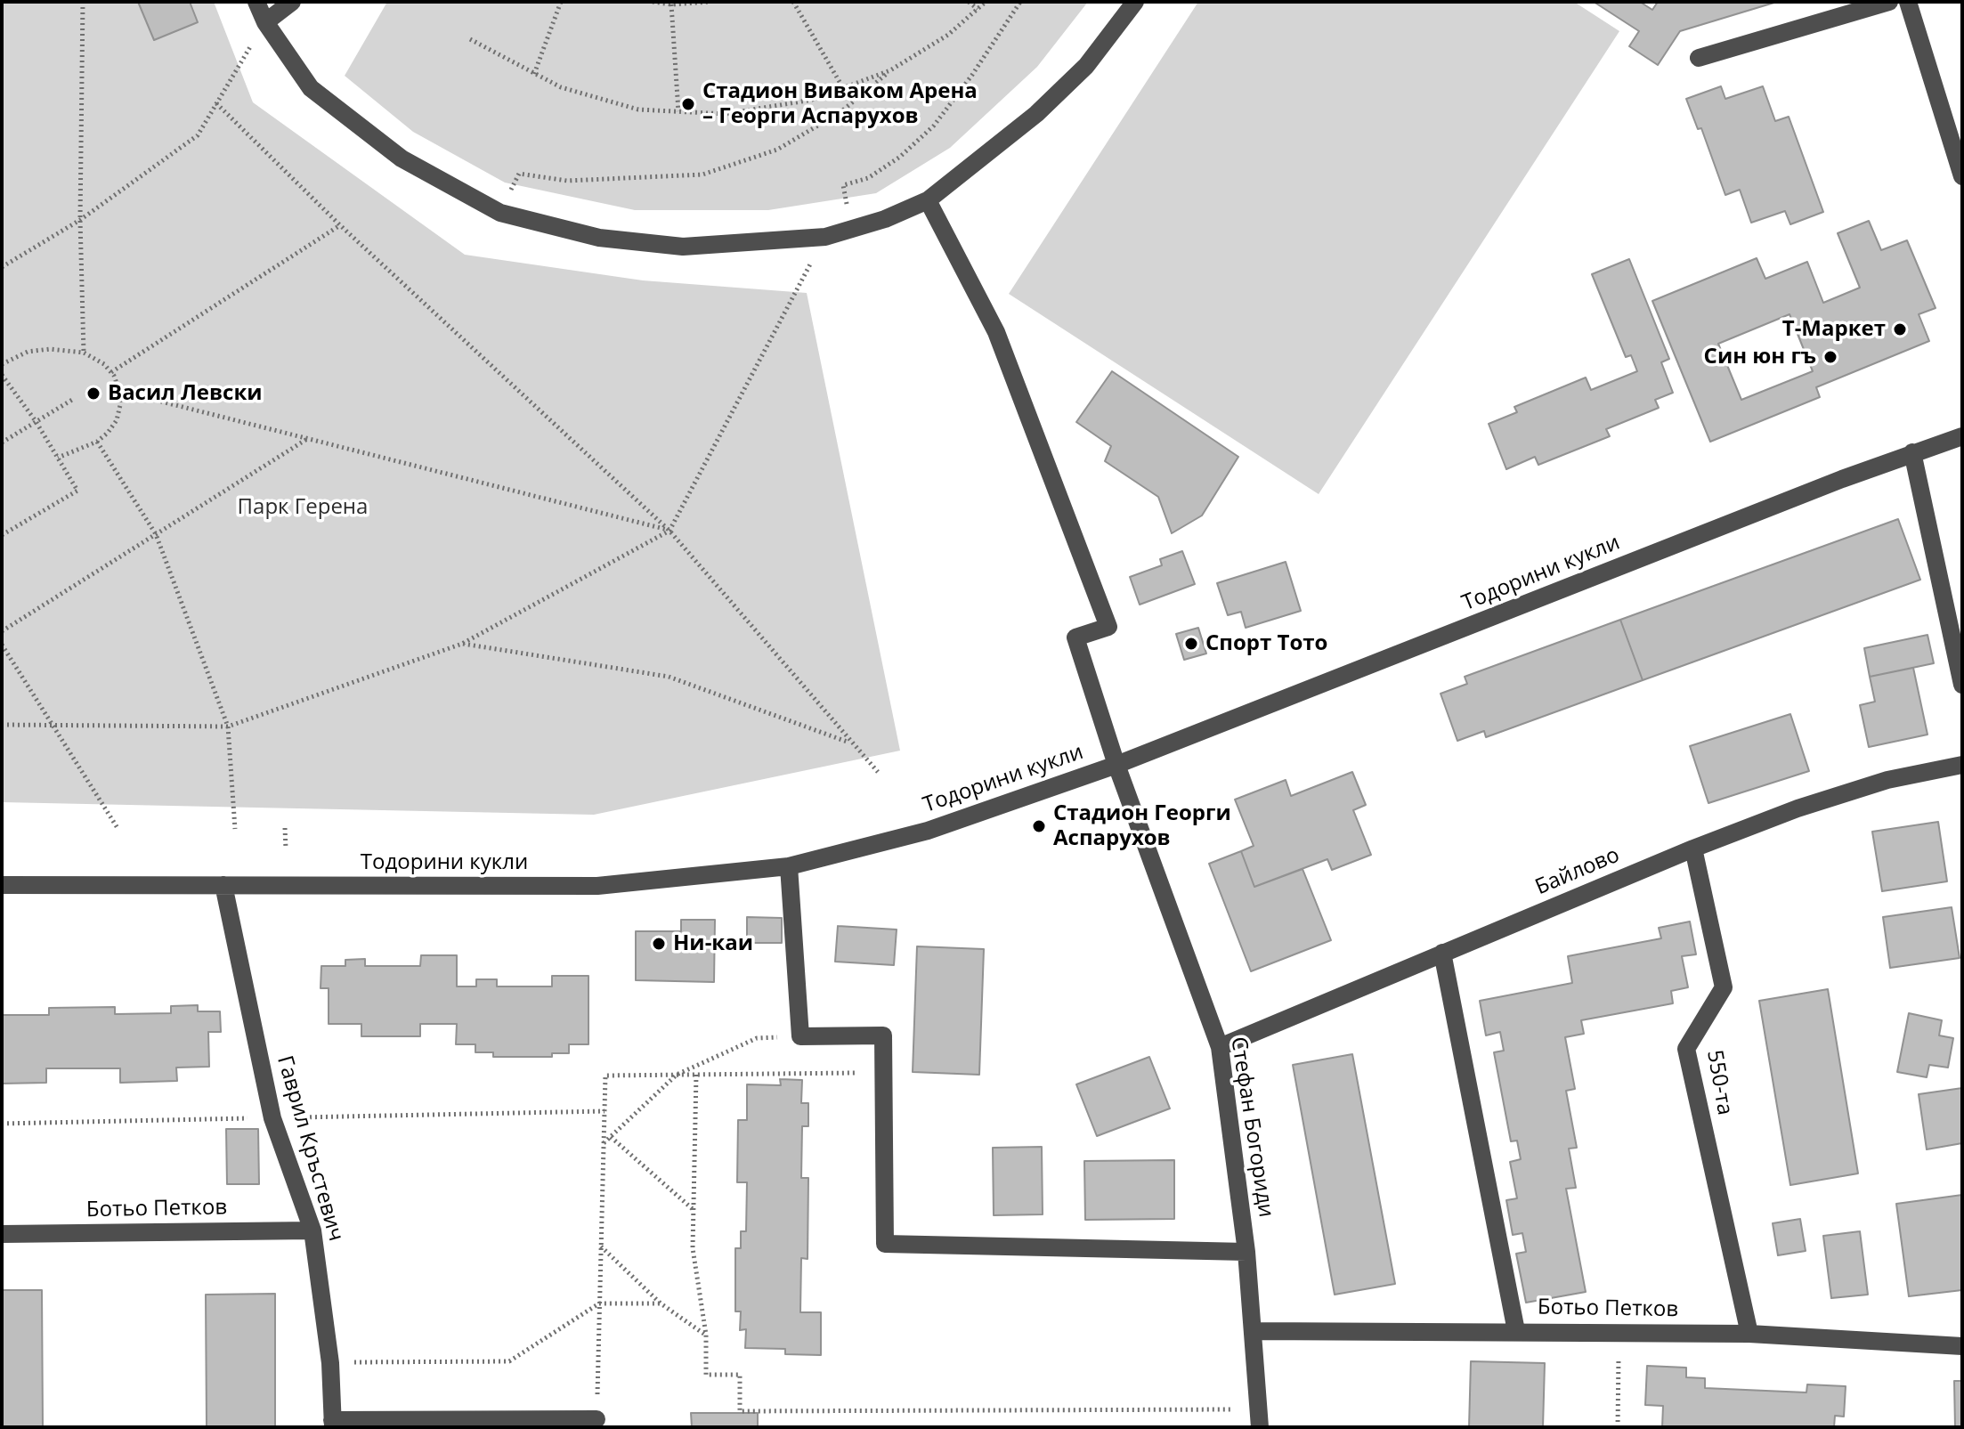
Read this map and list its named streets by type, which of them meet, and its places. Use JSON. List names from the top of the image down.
{
  "streets": {
    "street": [
      "Тодорини кукли",
      "Байлово",
      "550-та",
      "Стефан Богориди",
      "Гаврил Кръстевич",
      "Ботьо Петков"
    ]
  },
  "crossings": [
    ["Тодорини кукли", "Стефан Богориди"],
    ["Тодорини кукли", "Гаврил Кръстевич"],
    ["Байлово", "550-та"],
    ["Байлово", "Стефан Богориди"],
    ["550-та", "Ботьо Петков"],
    ["Стефан Богориди", "Ботьо Петков"],
    ["Гаврил Кръстевич", "Ботьо Петков"]
  ],
  "parks": ["Парк Герена"],
  "places": [
    "Стадион Виваком Арена – Георги Аспарухов",
    "Т-Маркет",
    "Син юн гъ",
    "Васил Левски",
    "Спорт Тото",
    "Стадион Георги Аспарухов",
    "Ни-каи"
  ]
}
